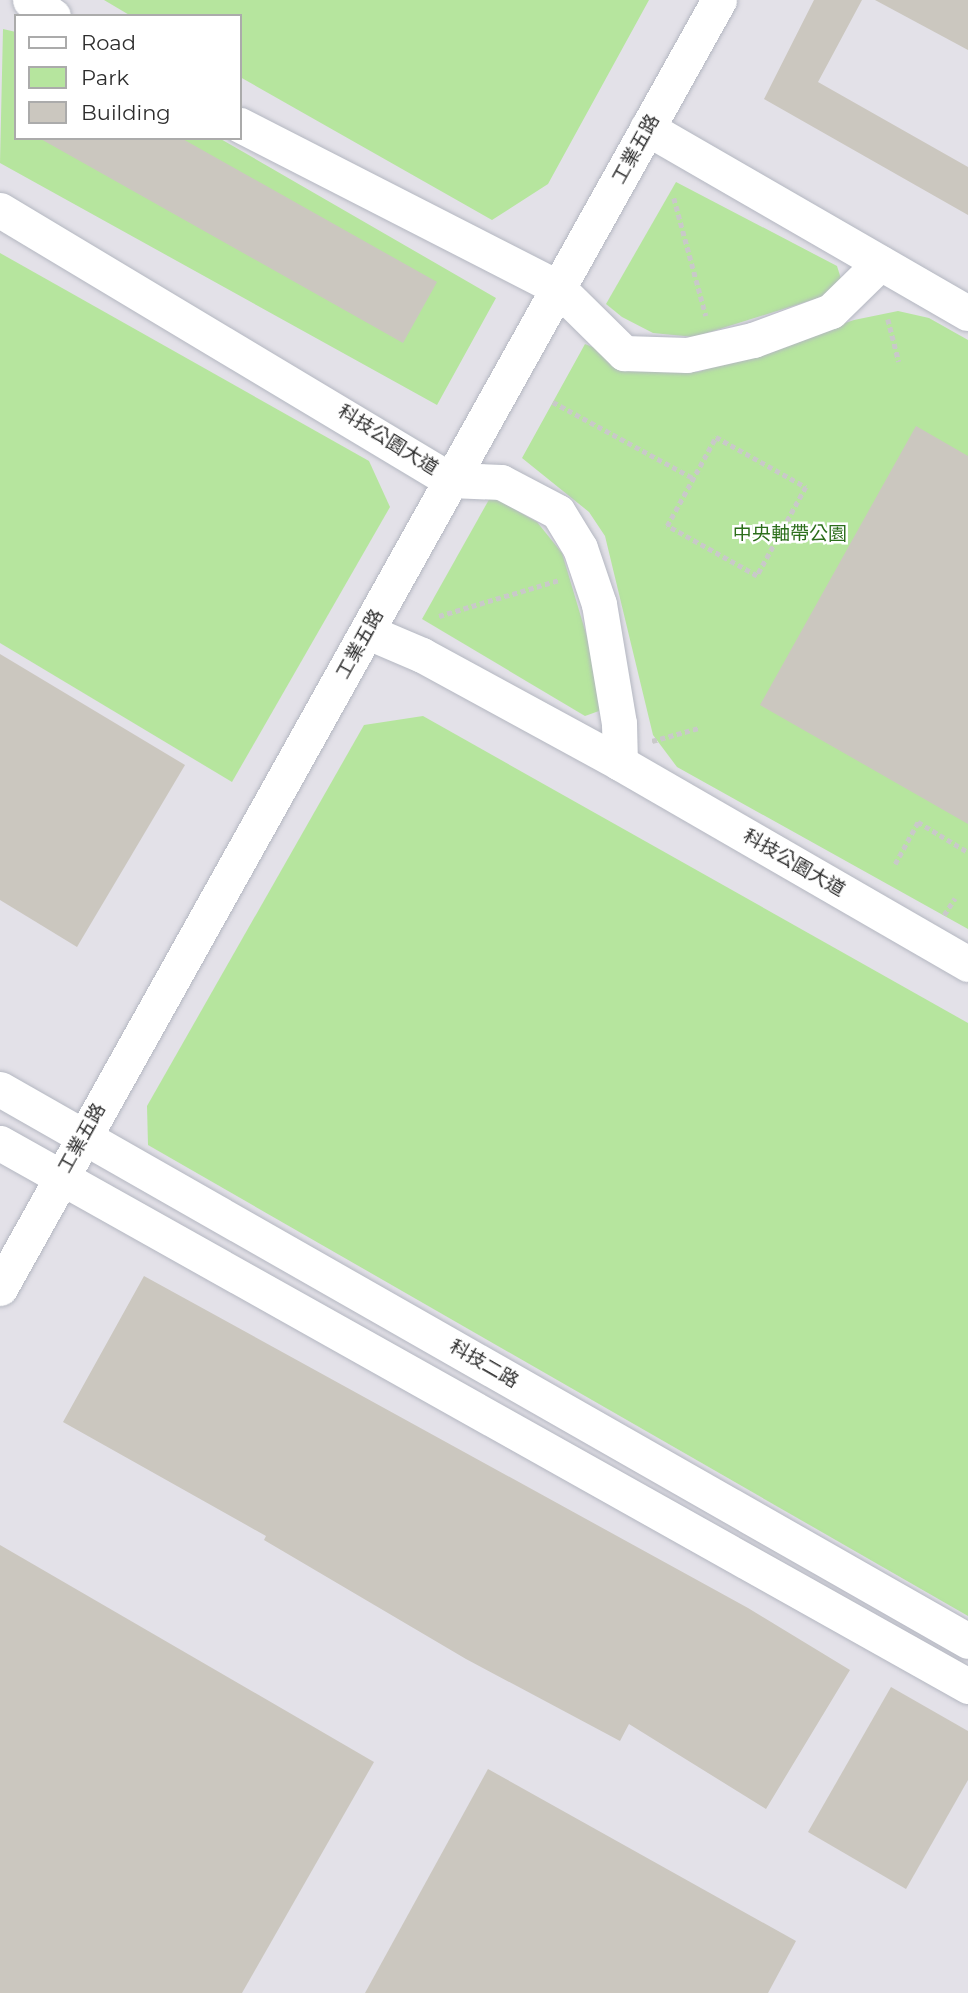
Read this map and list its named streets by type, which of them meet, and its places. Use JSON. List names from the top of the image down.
{
  "streets": {
    "street": ["工業五路", "科技公園大道", "科技二路"]
  },
  "crossings": [
    ["工業五路", "科技公園大道"],
    ["工業五路", "科技二路"]
  ],
  "parks": ["中央軸帶公園"],
  "legend": ["Road", "Park", "Building"]
}
